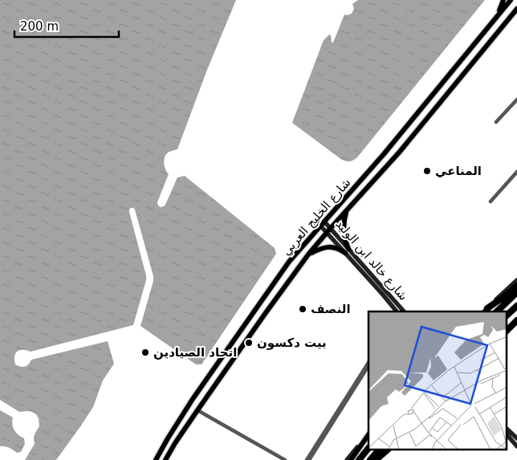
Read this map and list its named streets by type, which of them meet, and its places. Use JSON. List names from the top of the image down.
{
  "streets": {
    "main road": ["شارع الخليج العربي", "شارع خالد ابن الوليد"]
  },
  "crossings": [
    ["شارع الخليج العربي", "شارع خالد ابن الوليد"]
  ],
  "places": [
    "المناعي",
    "النصف",
    "بيت دكسون",
    "اتحاد الصيادين"
  ],
  "scale_bar": "200 m"
}
